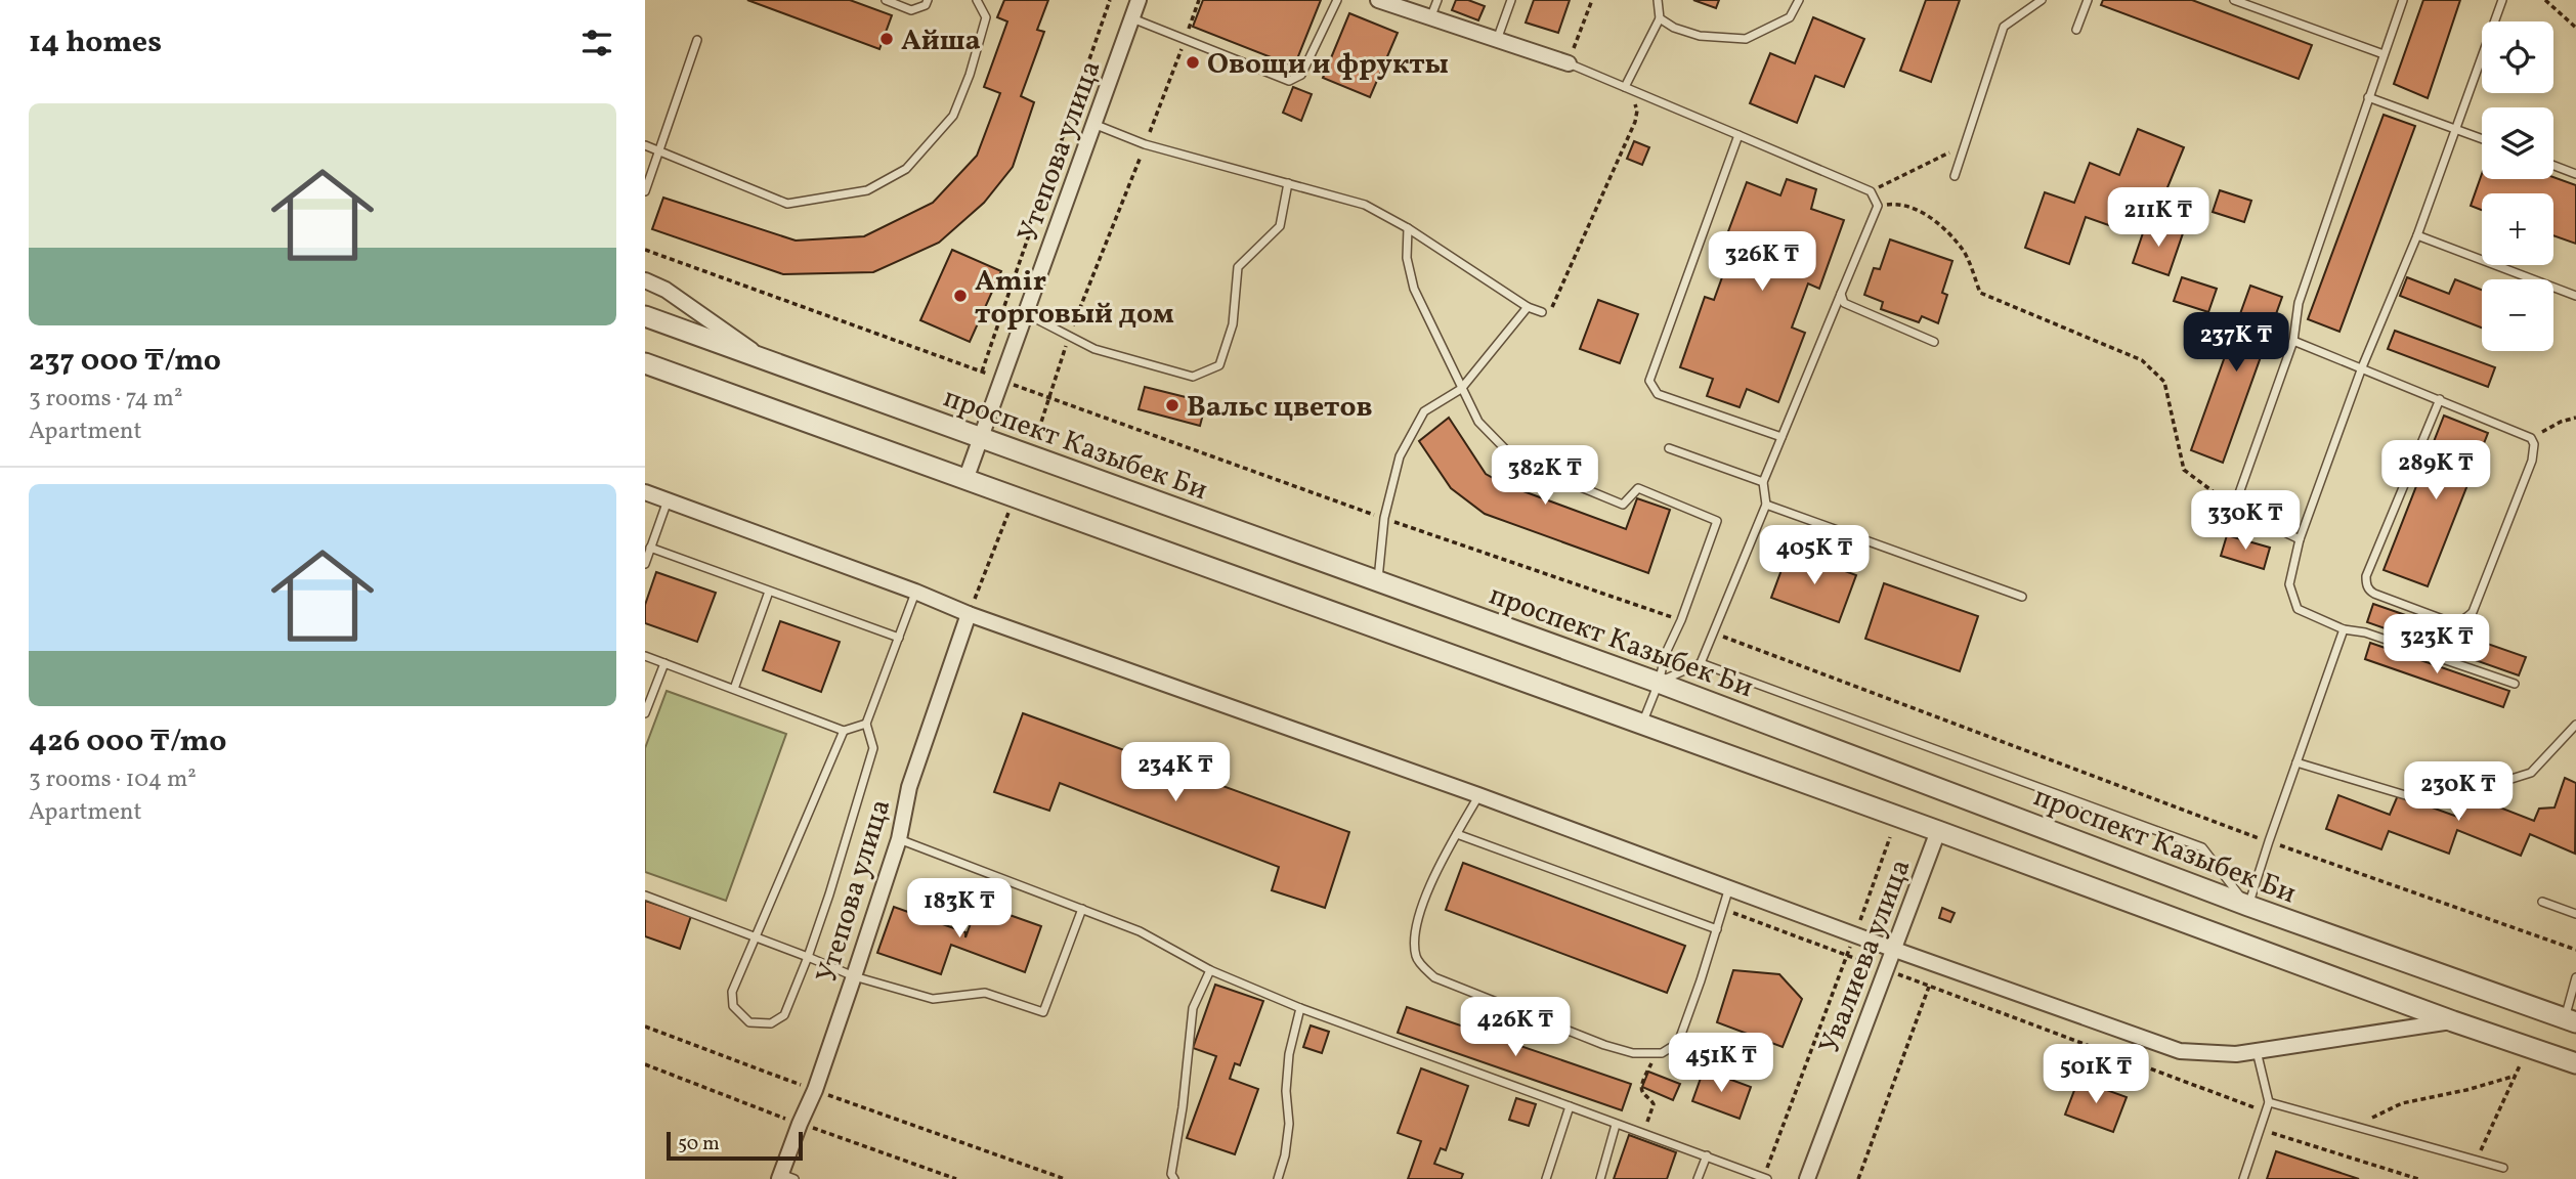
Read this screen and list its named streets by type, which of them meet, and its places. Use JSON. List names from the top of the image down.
{
  "streets": {
    "street": ["Утепова улица", "проспект Казыбек Би", "Увалиева улица"]
  },
  "crossings": [
    ["Утепова улица", "проспект Казыбек Би"]
  ],
  "places": [
    "Айша",
    "Овощи и фрукты",
    "Amir торговый дом",
    "Вальс цветов"
  ],
  "scale_bar": "50 m",
  "page": {
    "heading": "14 homes",
    "map_buttons": ["+", "−"],
    "list": [
      {
        "name": "237 000 ₸/mo",
        "note": "3 rooms · 74 m² · Apartment"
      },
      {
        "name": "426 000 ₸/mo",
        "note": "3 rooms · 104 m² · Apartment"
      }
    ],
    "price": [
      "211K ₸",
      "326K ₸",
      "237K ₸",
      "289K ₸",
      "382K ₸",
      "330K ₸",
      "405K ₸",
      "323K ₸",
      "234K ₸",
      "230K ₸",
      "183K ₸",
      "426K ₸",
      "451K ₸",
      "501K ₸"
    ],
    "scale": "50 m"
  }
}
